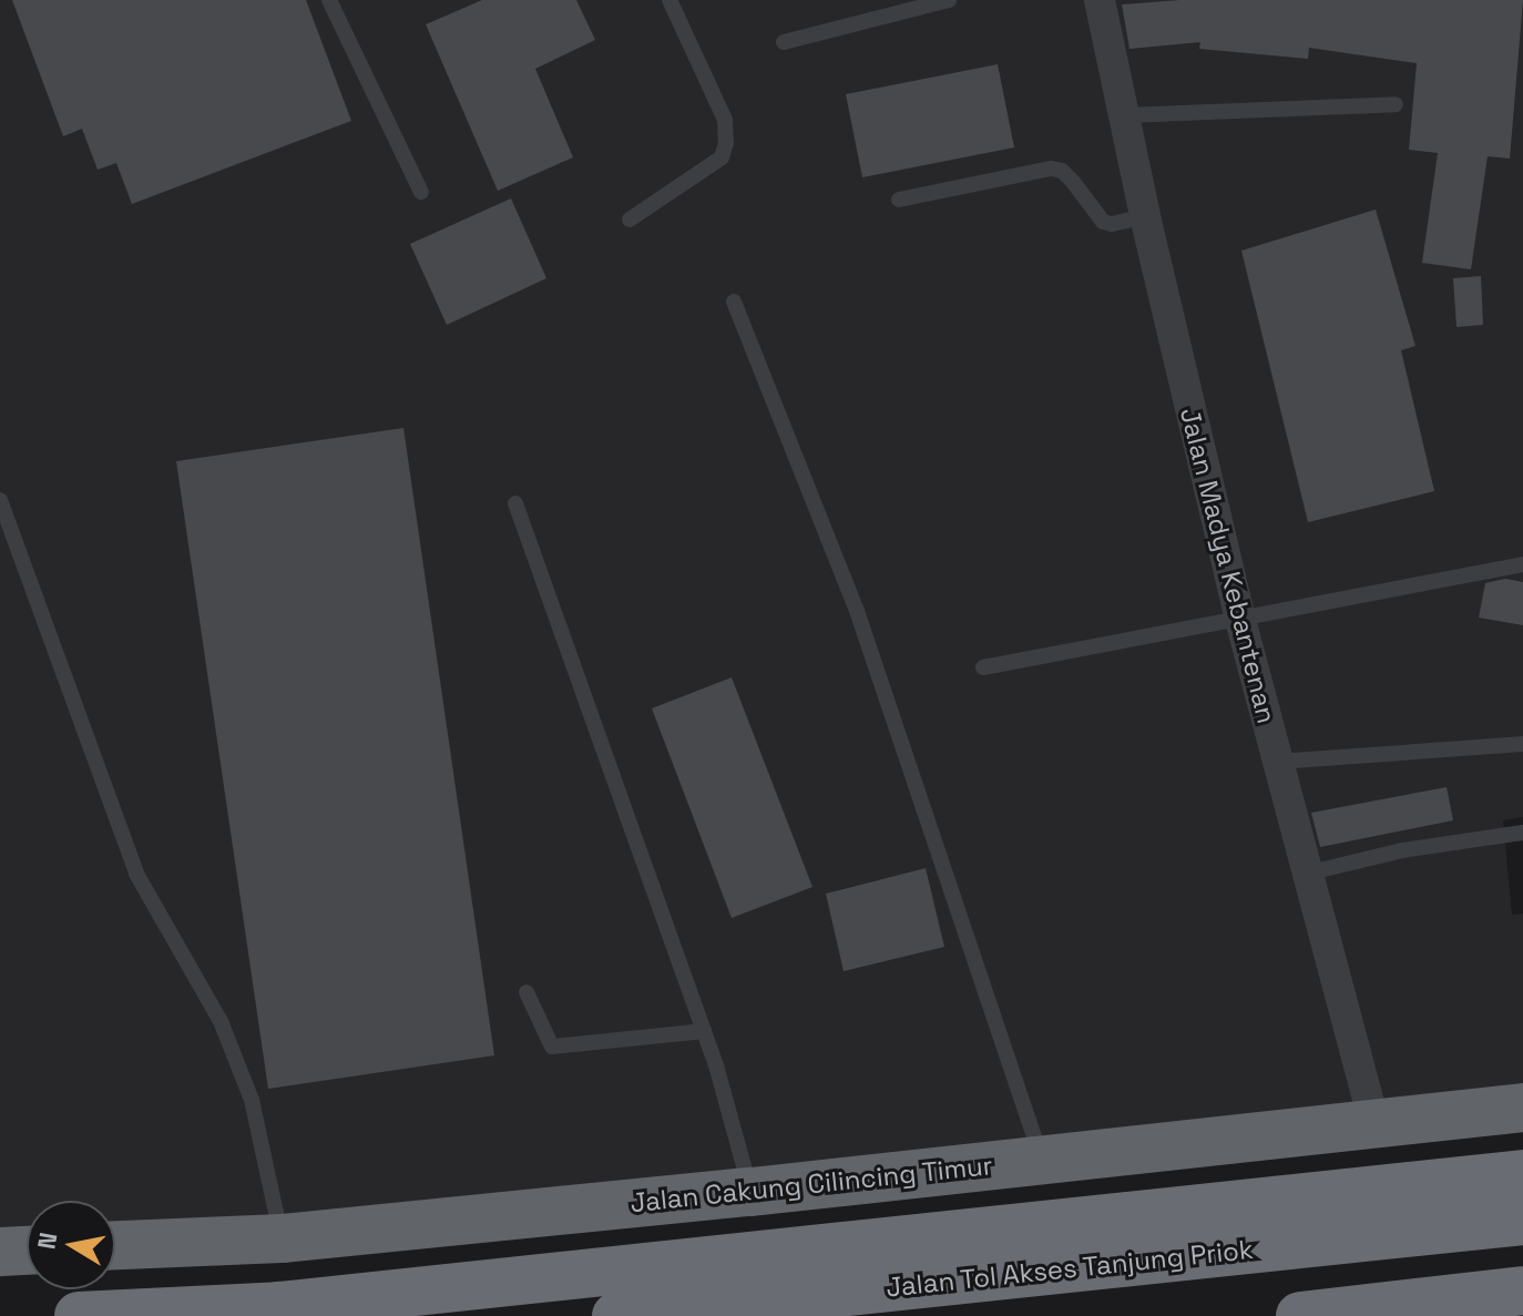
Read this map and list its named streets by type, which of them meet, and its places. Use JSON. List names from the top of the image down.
{
  "streets": {
    "highway": ["Jalan Cakung Cilincing Timur", "Jalan Tol Akses Tanjung Priok"],
    "street": ["Jalan Madya Kebantenan"]
  },
  "crossings": [
    ["Jalan Madya Kebantenan", "Jalan Cakung Cilincing Timur"]
  ],
  "north": "left"
}
